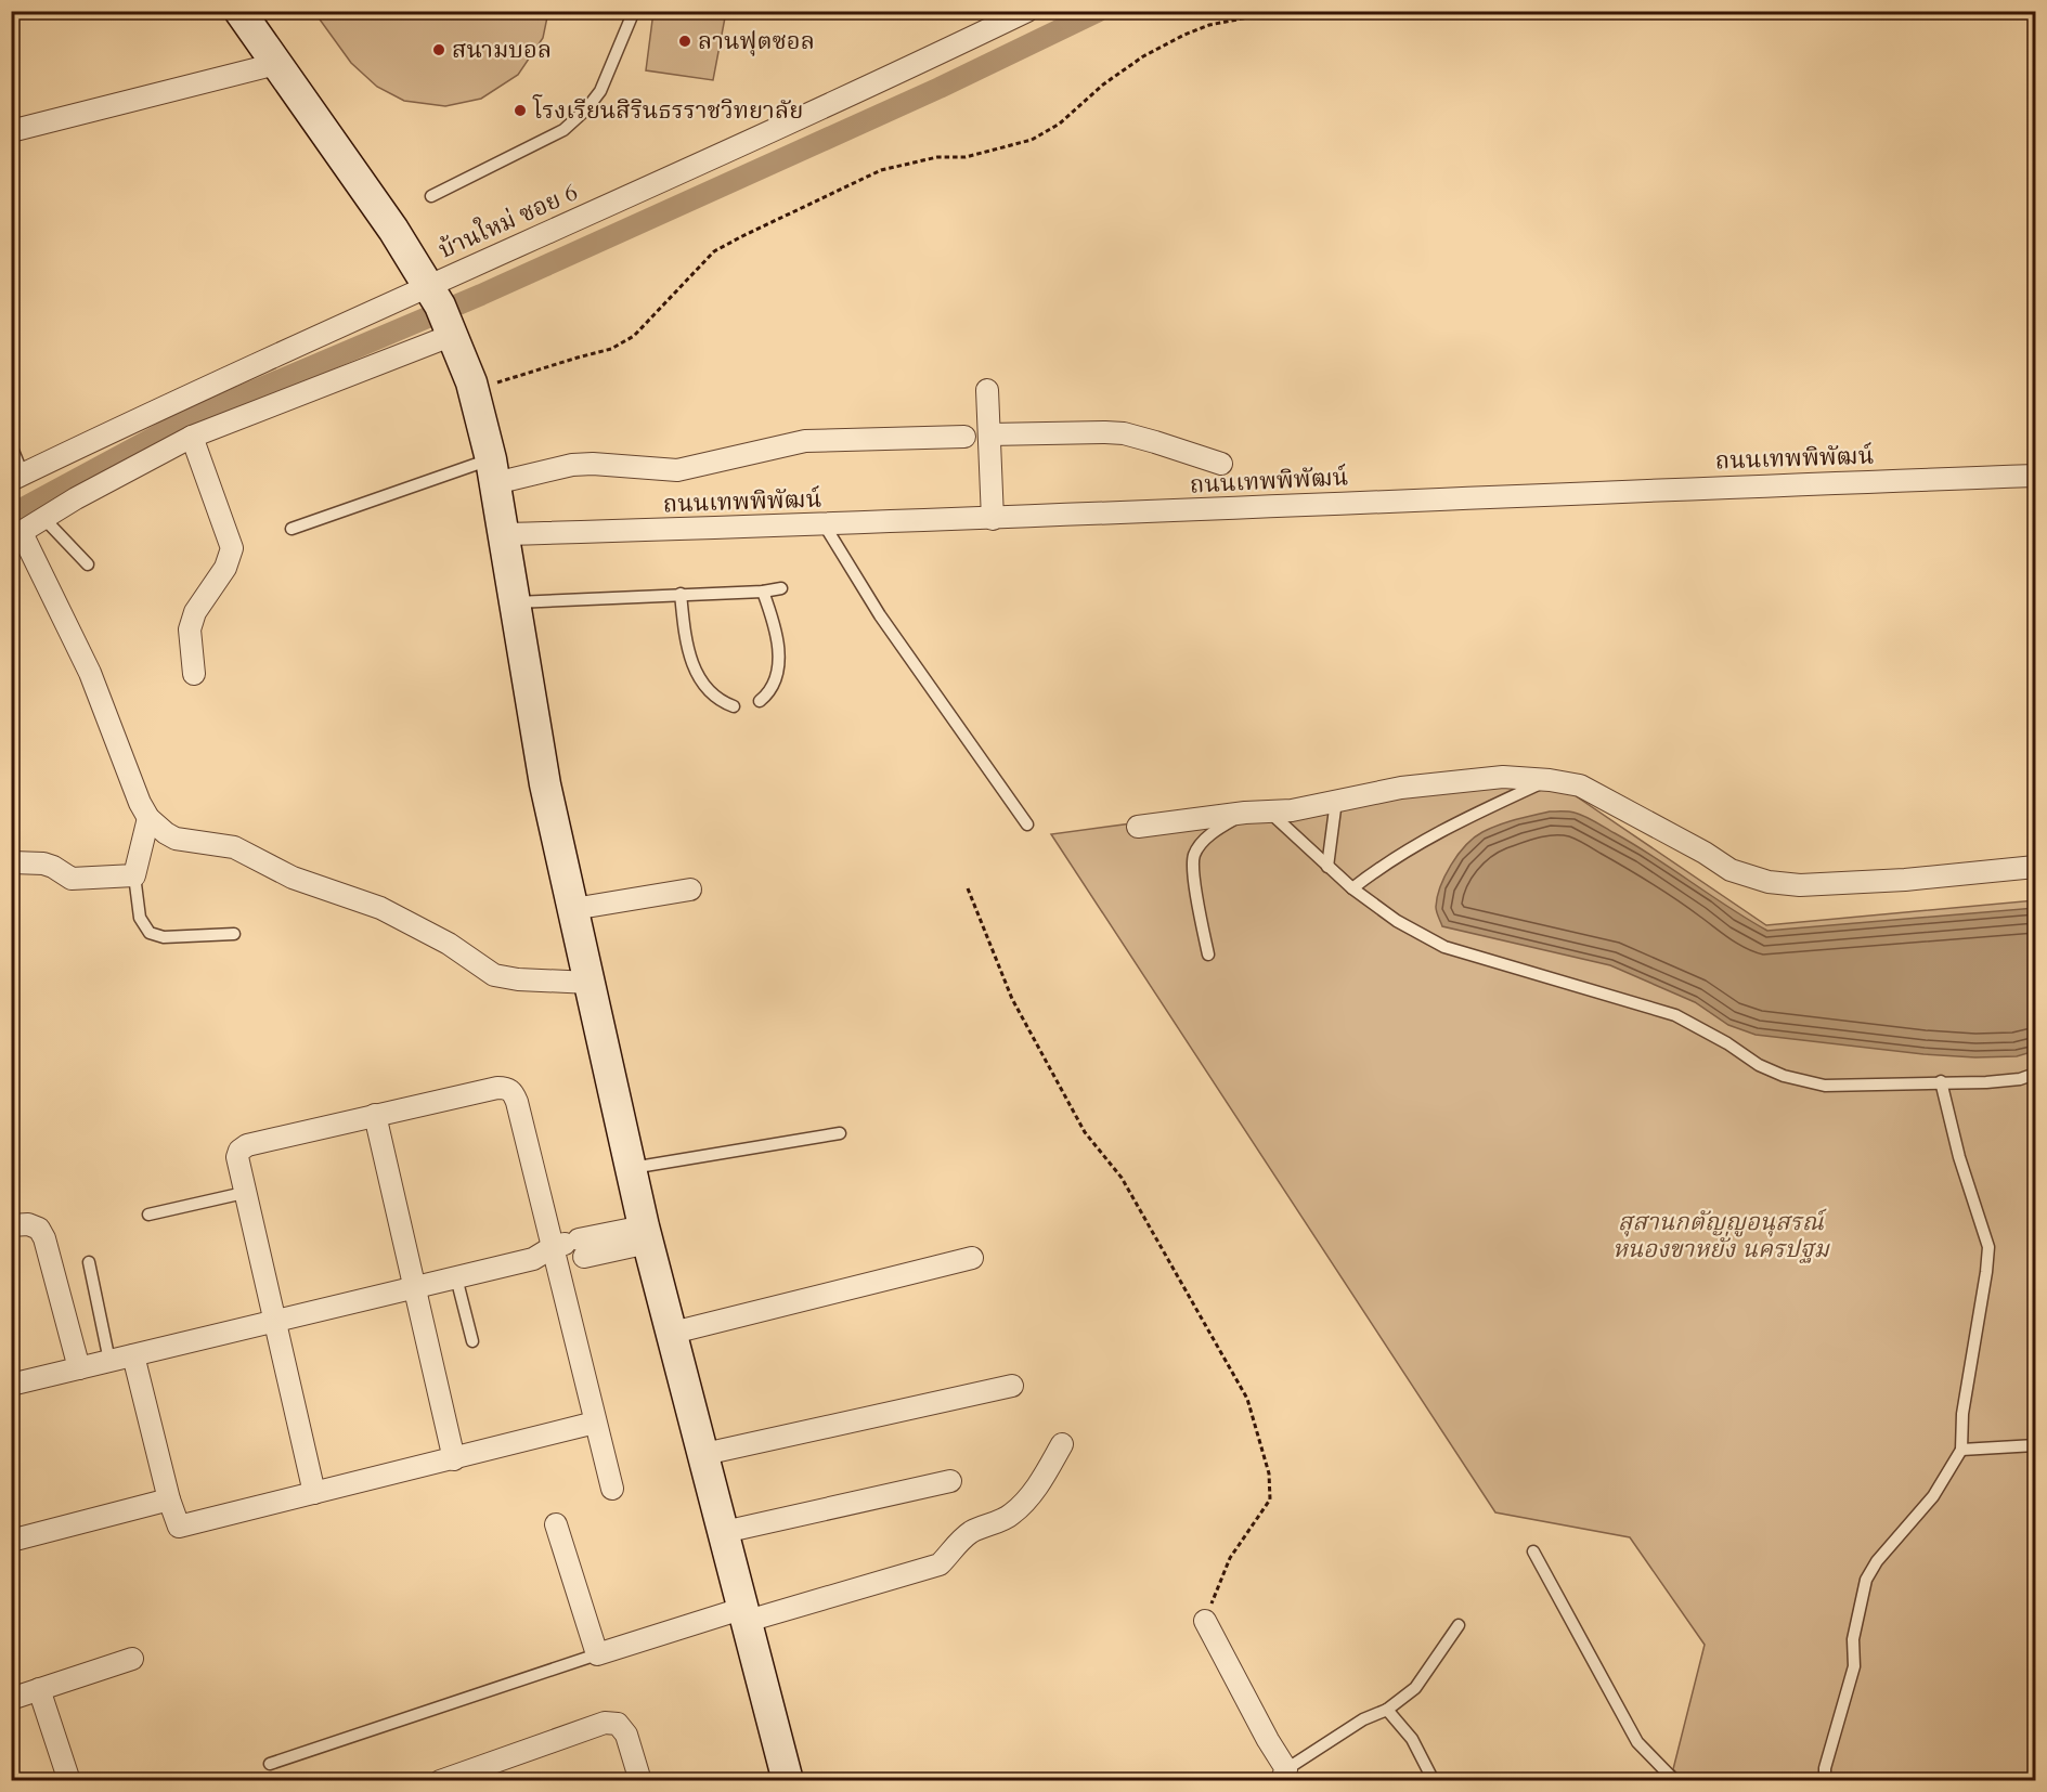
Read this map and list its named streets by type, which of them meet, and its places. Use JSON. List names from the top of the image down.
{
  "streets": {
    "street": ["บ้านใหม่ ซอย 6", "ถนนเทพพิพัฒน์"]
  },
  "parks": ["สุสานกตัญญูอนุสรณ์ หนองขาหยั่ง นครปฐม"],
  "places": ["ลานฟุตซอล", "สนามบอล", "โรงเรียนสิรินธรราชวิทยาลัย"]
}
